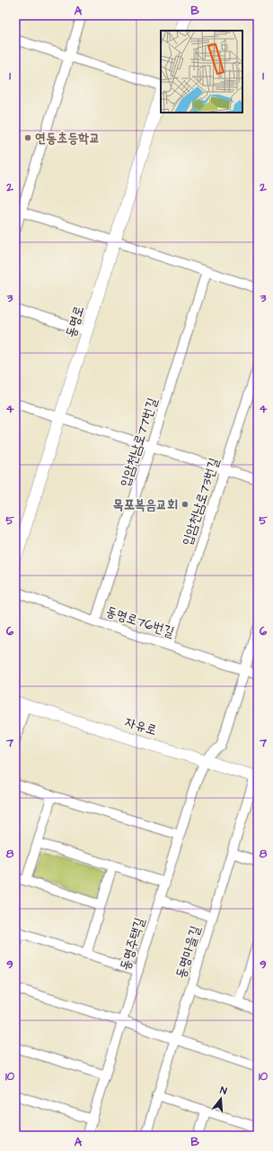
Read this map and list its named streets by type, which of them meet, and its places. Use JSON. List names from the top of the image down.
{
  "streets": {
    "street": [
      "동명로",
      "입암천남로77번길",
      "입암천남로73번길",
      "동명로76번길",
      "자유로",
      "동명주택길",
      "동명마을길"
    ]
  },
  "crossings": [
    ["입암천남로77번길", "동명로76번길"],
    ["입암천남로73번길", "동명로76번길"],
    ["자유로", "동명주택길"],
    ["자유로", "동명마을길"]
  ],
  "places": ["연동초등학교", "목포복음교회"],
  "north": "top",
  "grid": {
    "columns": ["A", "B"],
    "rows": [
      "1",
      "2",
      "3",
      "4",
      "5",
      "6",
      "7",
      "8",
      "9",
      "10"
    ]
  }
}
